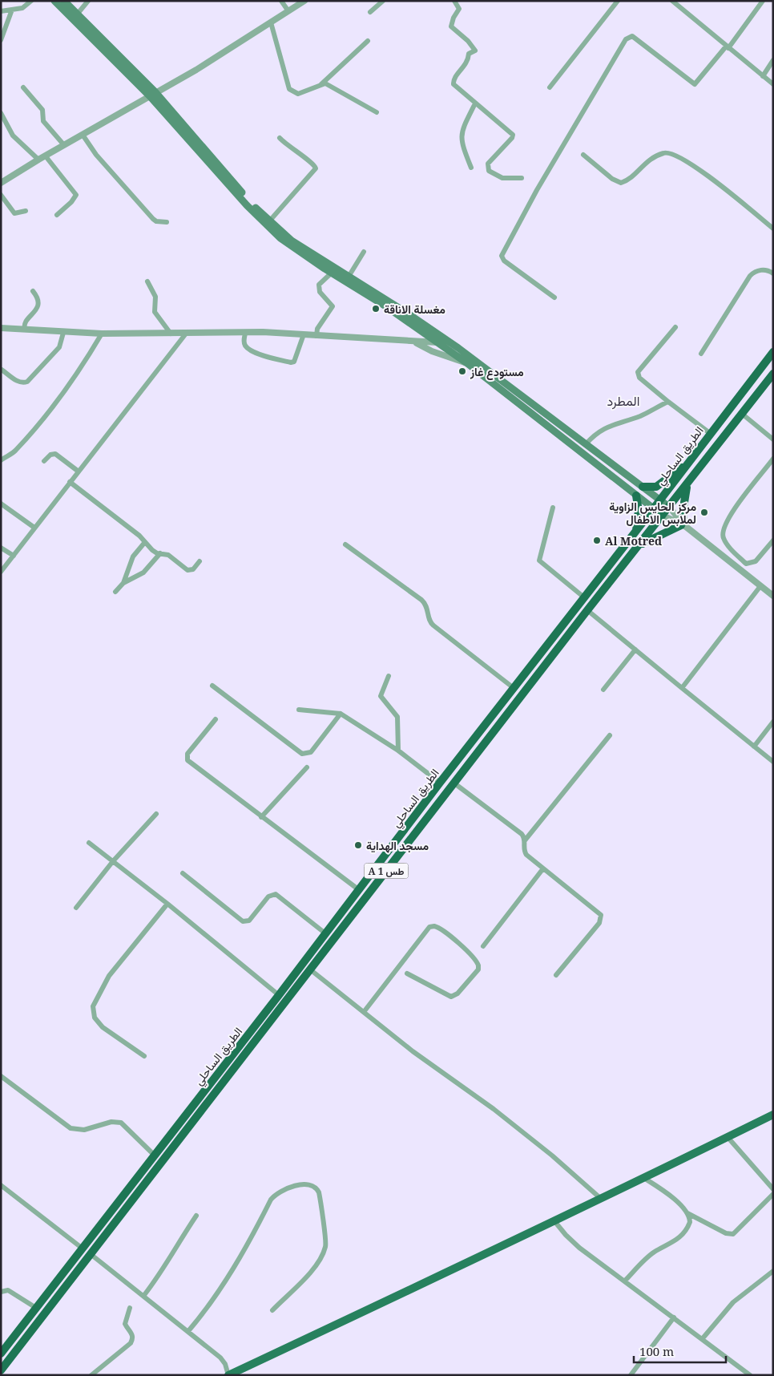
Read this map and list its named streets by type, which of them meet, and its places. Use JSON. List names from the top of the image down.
{
  "streets": {
    "highway": ["الطريق الساحلي", "A 1 طس"]
  },
  "districts": ["المطرد"],
  "places": [
    "مغسلة الاناقة",
    "مستودع غاز",
    "مركز الحايس الزاوية لملابس الاطفال",
    "Al Motred",
    "مسجد الهداية"
  ],
  "scale_bar": "100 m"
}
